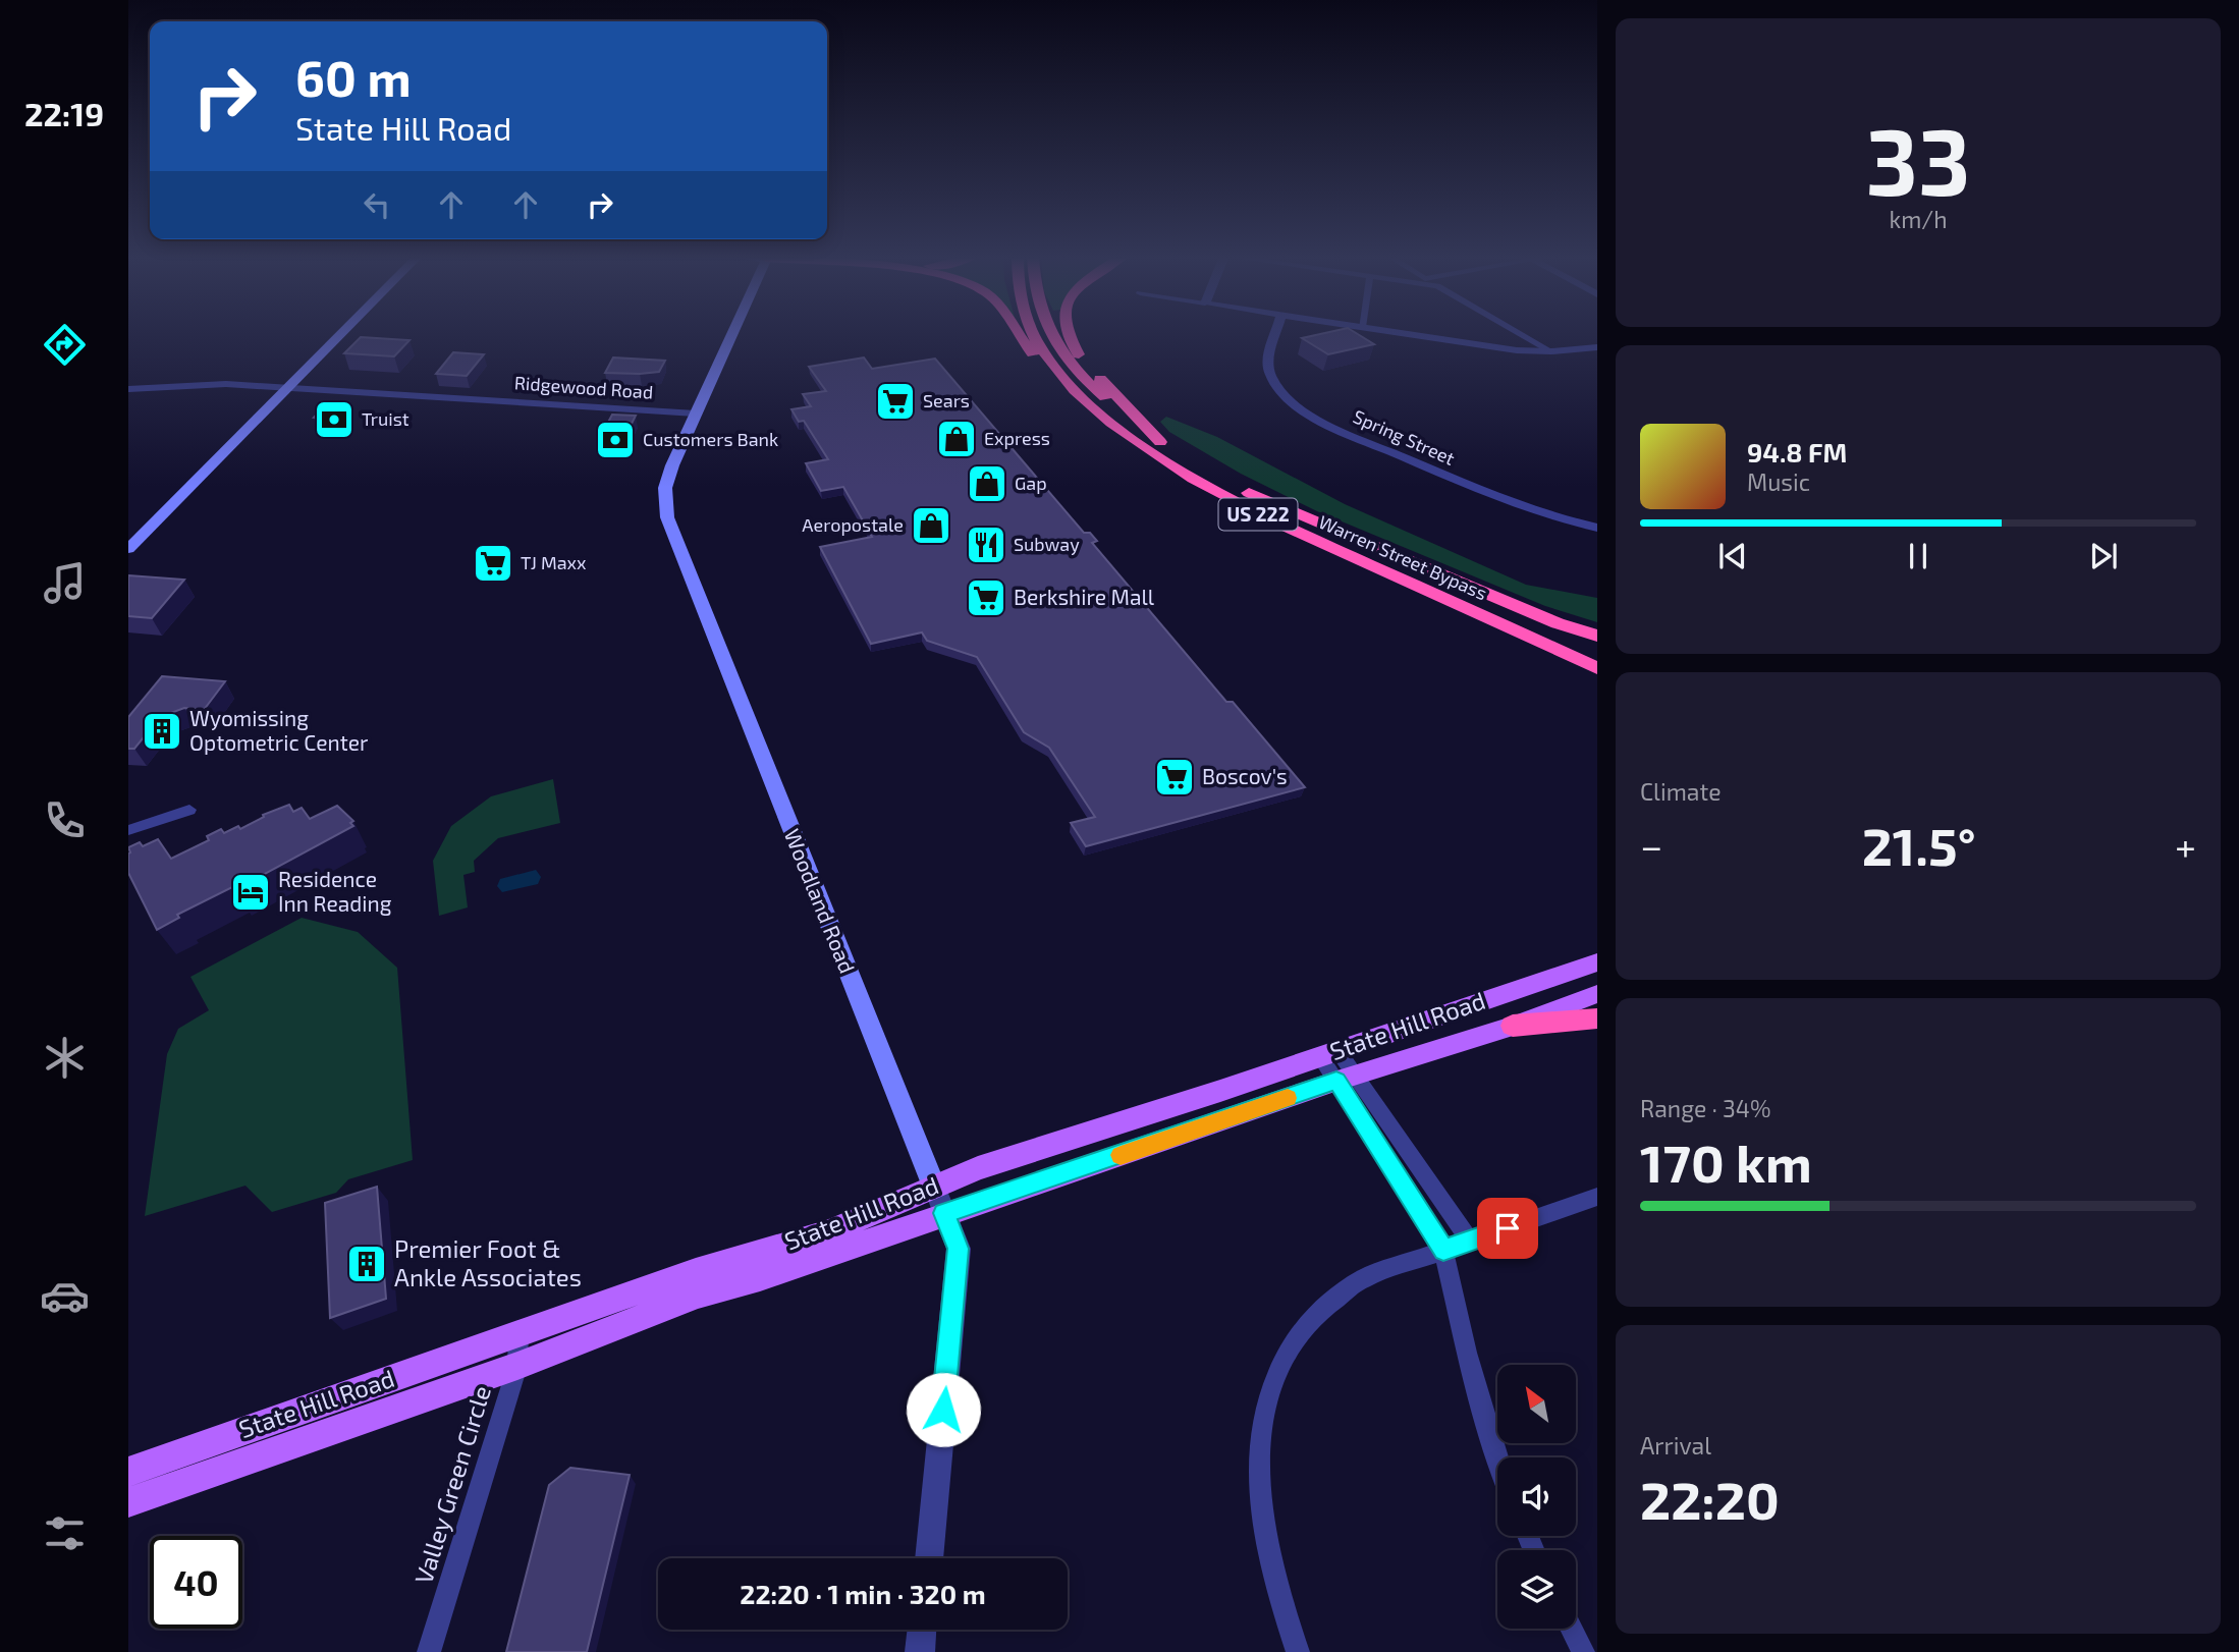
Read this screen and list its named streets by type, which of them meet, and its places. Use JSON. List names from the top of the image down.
{
  "streets": {
    "highway": ["US 222", "Warren Street Bypass"],
    "main road": ["Woodland Road", "State Hill Road"],
    "street": ["Ridgewood Road", "Spring Street", "Valley Green Circle"]
  },
  "crossings": [
    ["Ridgewood Road", "Woodland Road"],
    ["Woodland Road", "State Hill Road"],
    ["State Hill Road", "Valley Green Circle"]
  ],
  "places": {
    "supermarket": [
      "Sears",
      "TJ Maxx",
      "Berkshire Mall",
      "Boscov's"
    ],
    "bank": ["Truist", "Customers Bank"],
    "shop": ["Express", "Gap", "Aeropostale"],
    "restaurant": ["Subway"],
    "building": ["Wyomissing Optometric Center", "Premier Foot & Ankle Associates"],
    "hotel": ["Residence Inn Reading"]
  },
  "north": "top left",
  "page": {
    "tabs": "22:19",
    "tile": [
      ["33", "km/h"],
      "Climate",
      ["Range · 34%", "170 km"],
      ["Arrival", "22:20"]
    ],
    "turn": ["60 m", "State Hill Road"],
    "song": ["94.8 FM", "Music"],
    "heat": ["−", "21.5°", "+"],
    "limit": "40",
    "trip": "22:20 · 1 min · 320 m"
  }
}
